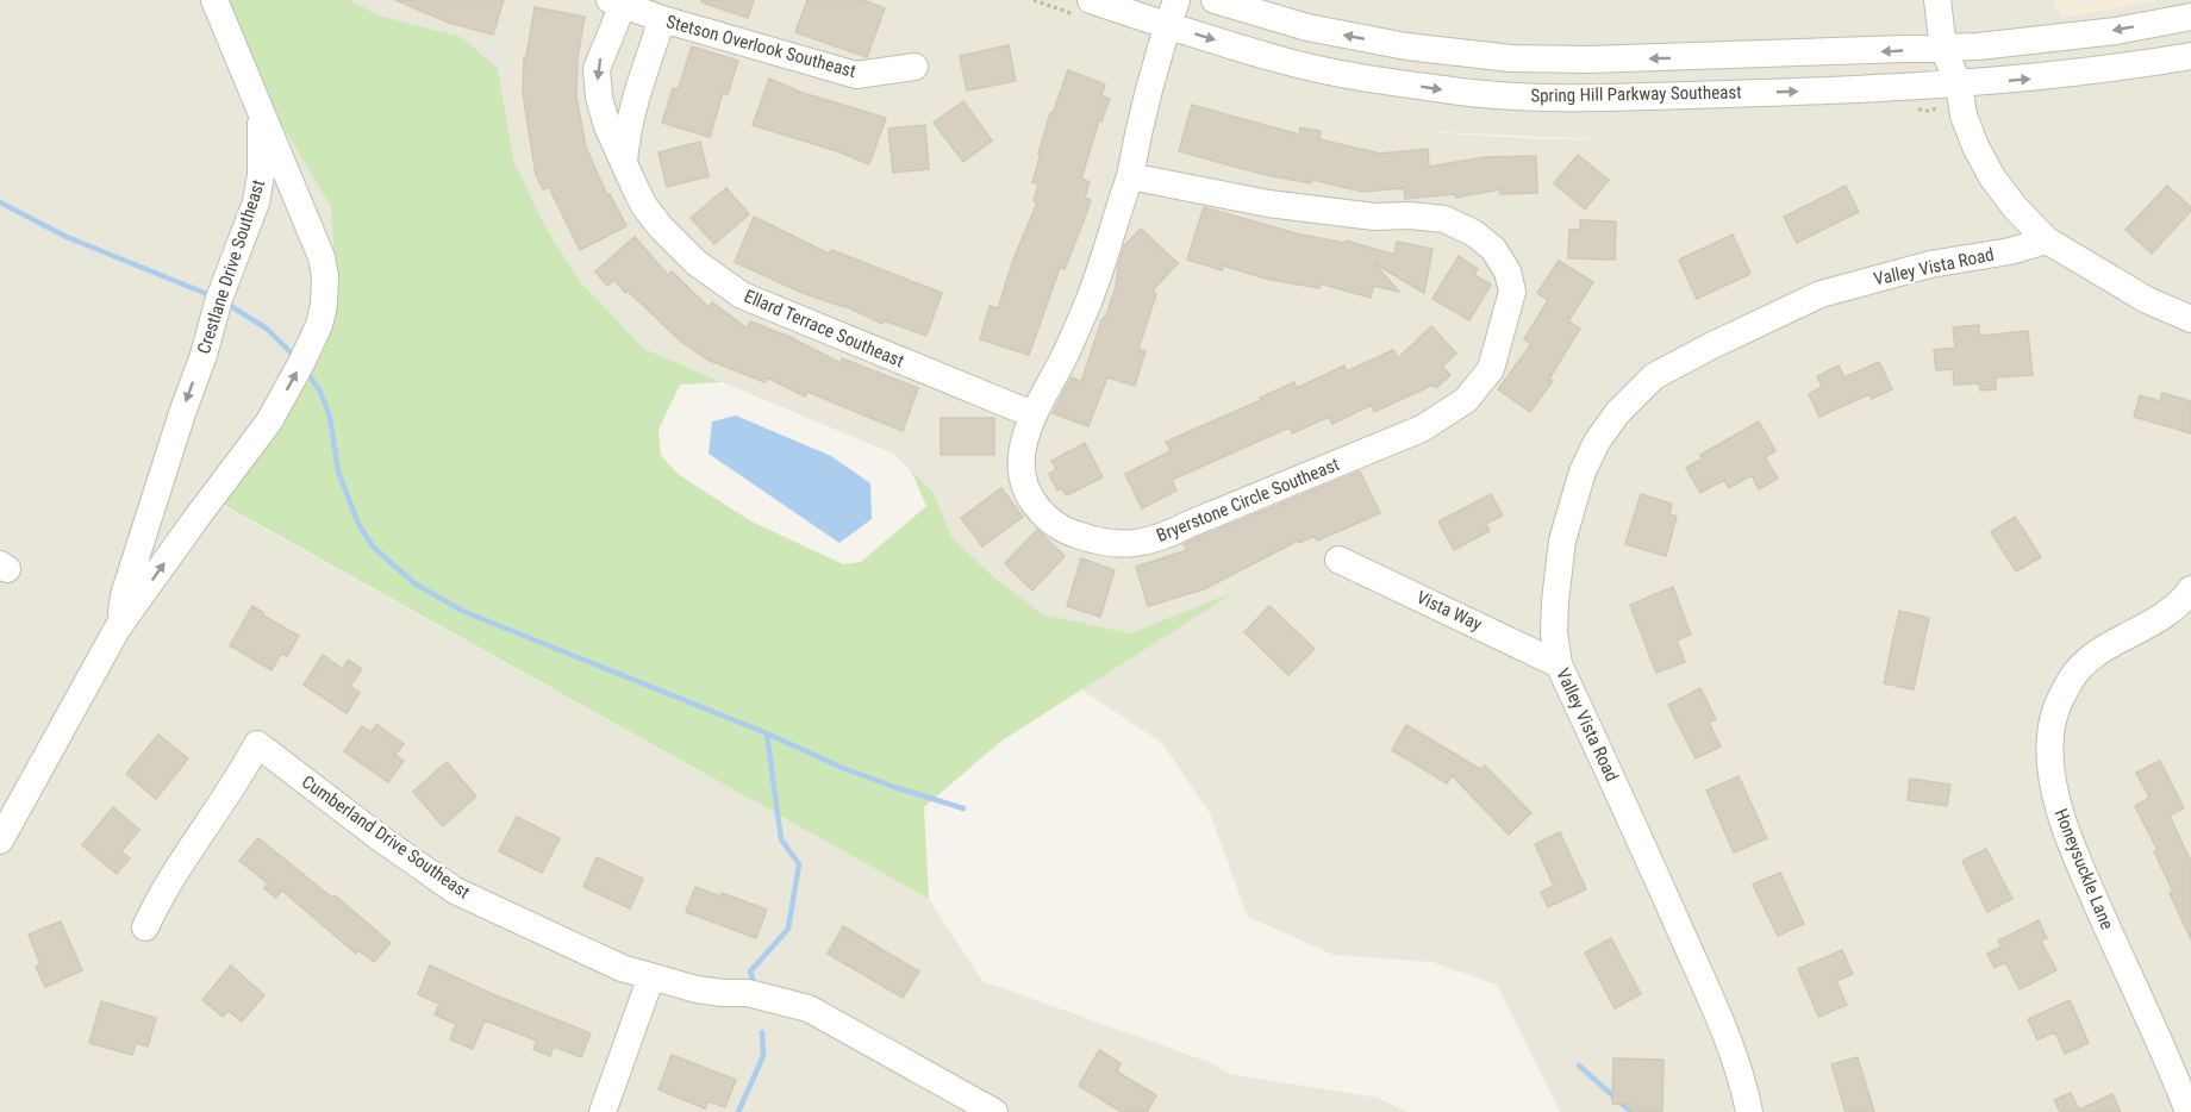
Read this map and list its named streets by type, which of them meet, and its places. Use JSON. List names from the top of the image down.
{
  "streets": {
    "street": [
      "Stetson Overlook Southeast",
      "Spring Hill Parkway Southeast",
      "Crestlane Drive Southeast",
      "Valley Vista Road",
      "Ellard Terrace Southeast",
      "Bryerstone Circle Southeast",
      "Vista Way",
      "Cumberland Drive Southeast",
      "Honeysuckle Lane"
    ]
  },
  "crossings": [
    ["Stetson Overlook Southeast", "Ellard Terrace Southeast"],
    ["Valley Vista Road", "Vista Way"],
    ["Ellard Terrace Southeast", "Bryerstone Circle Southeast"]
  ]
}
